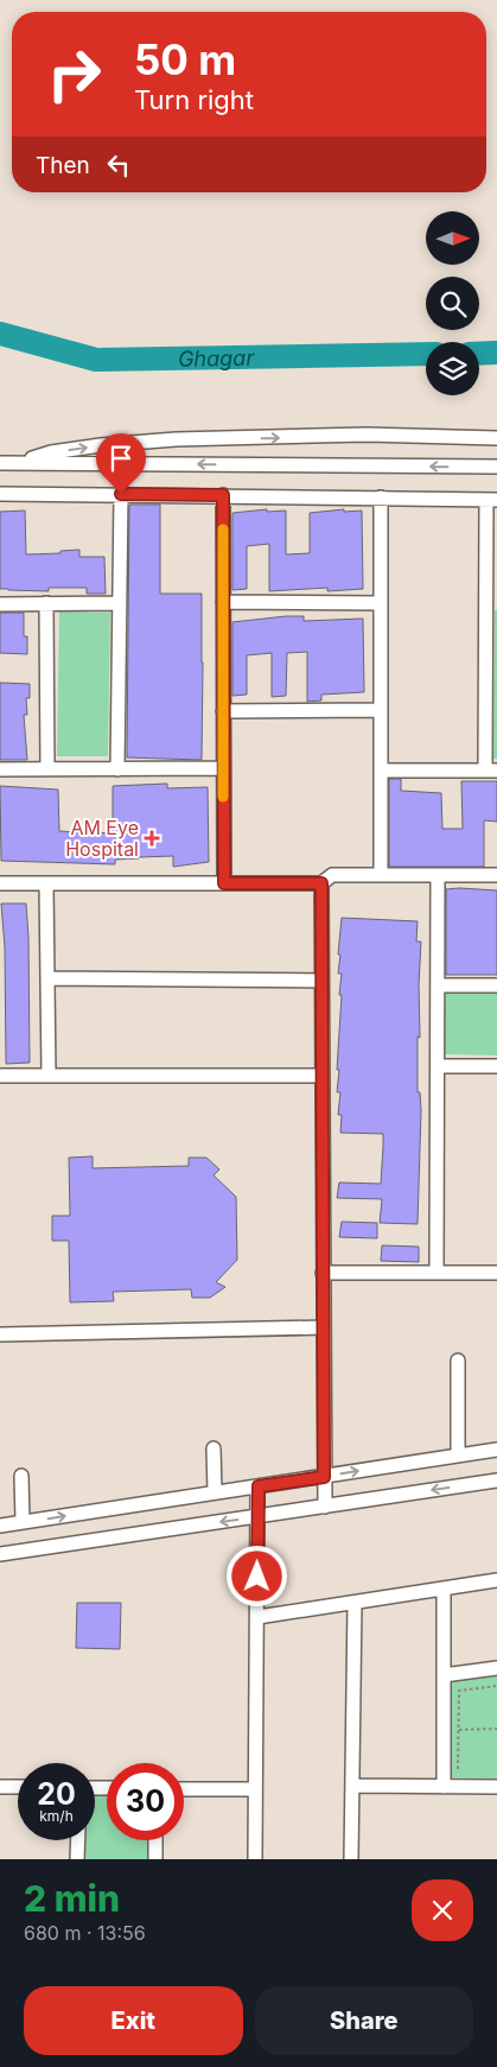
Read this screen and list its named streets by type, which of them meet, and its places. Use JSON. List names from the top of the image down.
{
  "water": ["Ghagar"],
  "places": {
    "health": ["AM Eye Hospital"]
  },
  "north": "right",
  "page": {
    "turn": ["50 m", "Turn right"],
    "then": "Then",
    "speed": "20 km/h",
    "limit": "30",
    "heading": ["2 min", "680 m · 13:56"],
    "buttons": ["Exit", "Share"]
  }
}
